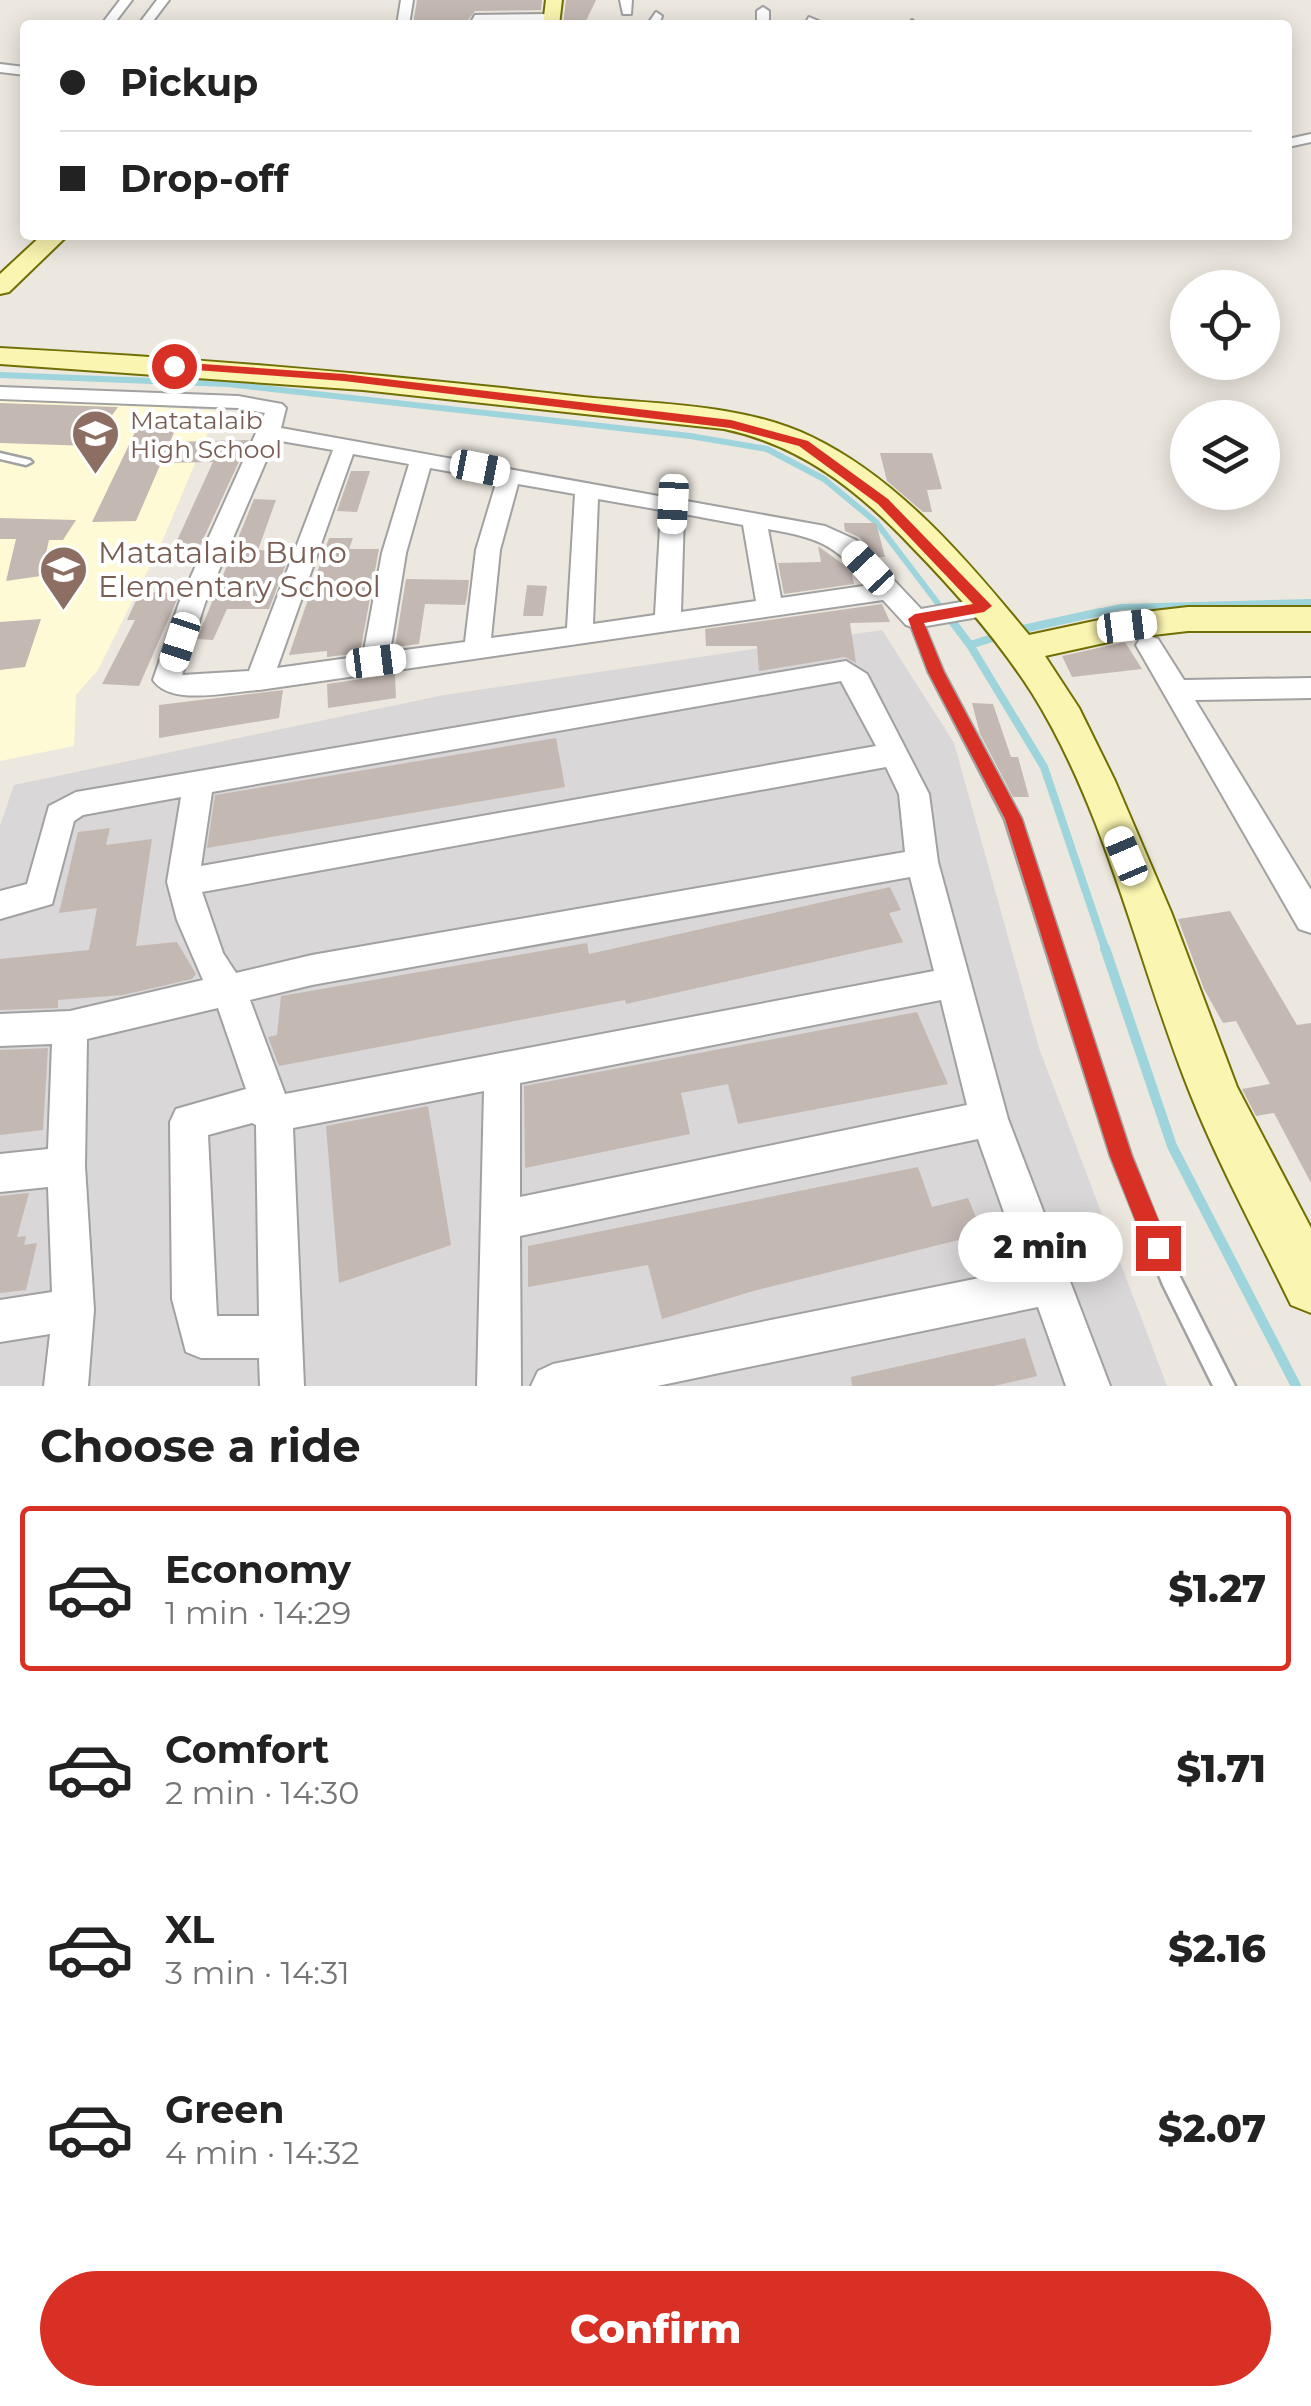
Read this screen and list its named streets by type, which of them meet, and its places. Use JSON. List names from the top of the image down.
{
  "places": {
    "school or university": ["Matatalaib High School", "Matatalaib Buno Elementary School"]
  },
  "page": {
    "banner": ["Pickup", "Drop-off"],
    "bubble": "2 min",
    "heading": "Choose a ride",
    "list": [
      {
        "name": "Economy",
        "note": "1 min · 14:29",
        "value": "$1.27"
      },
      {
        "name": "Comfort",
        "note": "2 min · 14:30",
        "value": "$1.71"
      },
      {
        "name": "XL",
        "note": "3 min · 14:31",
        "value": "$2.16"
      },
      {
        "name": "Green",
        "note": "4 min · 14:32",
        "value": "$2.07"
      }
    ],
    "buttons": "Confirm"
  }
}
